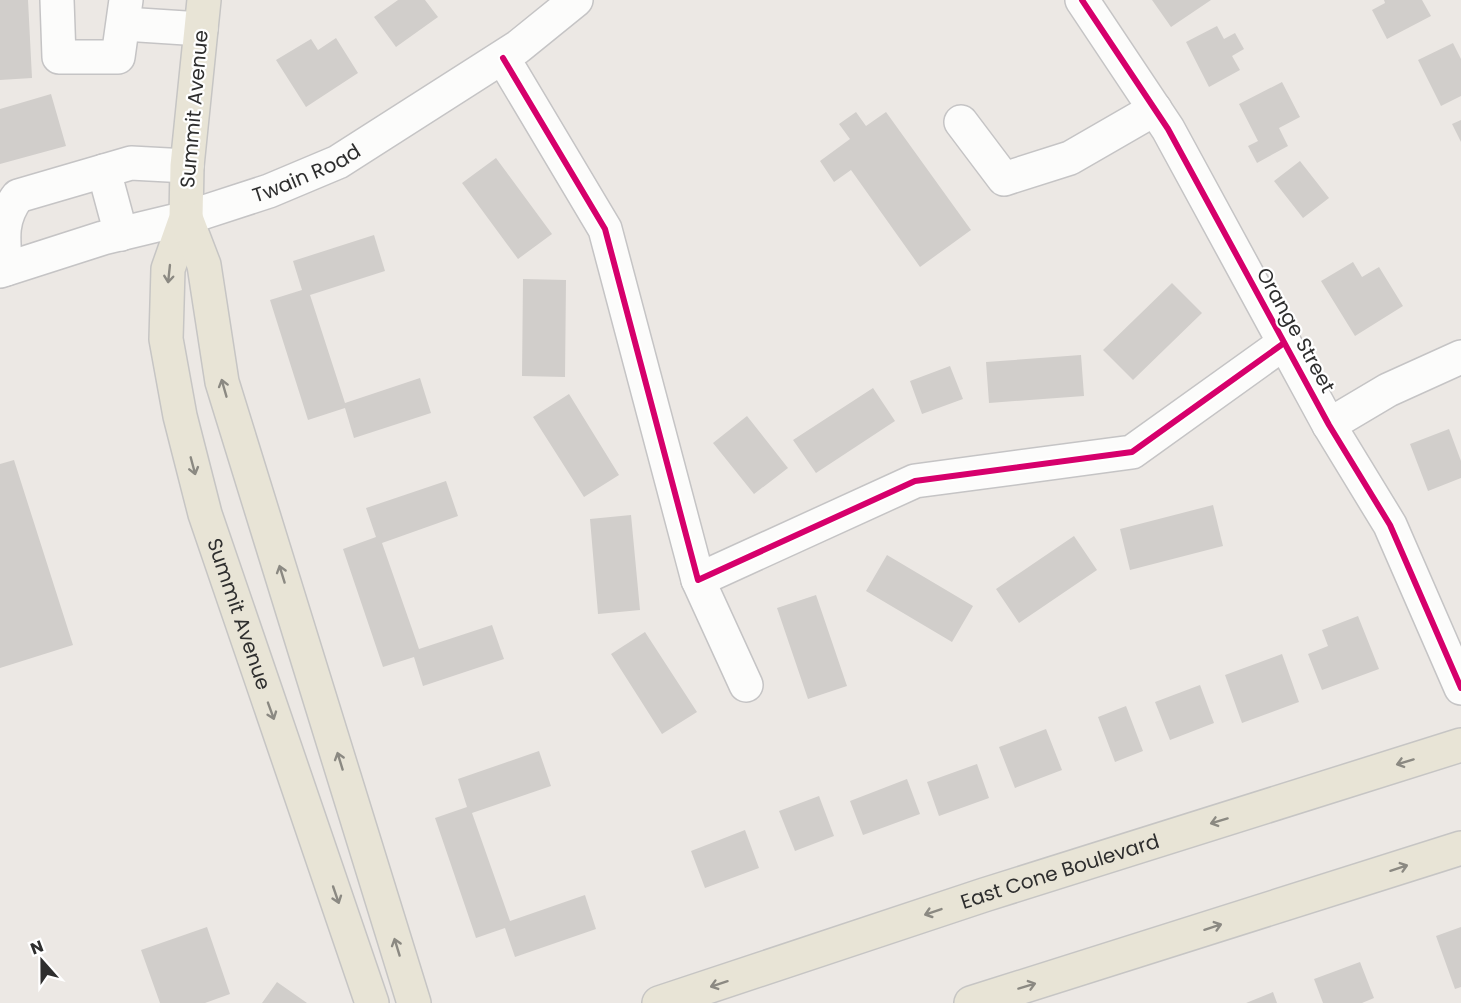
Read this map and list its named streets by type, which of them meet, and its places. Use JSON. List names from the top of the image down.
{
  "streets": {
    "main road": ["Summit Avenue", "East Cone Boulevard"],
    "street": ["Twain Road", "Orange Street"]
  },
  "crossings": [
    ["Summit Avenue", "Twain Road"]
  ],
  "north": "top"
}
